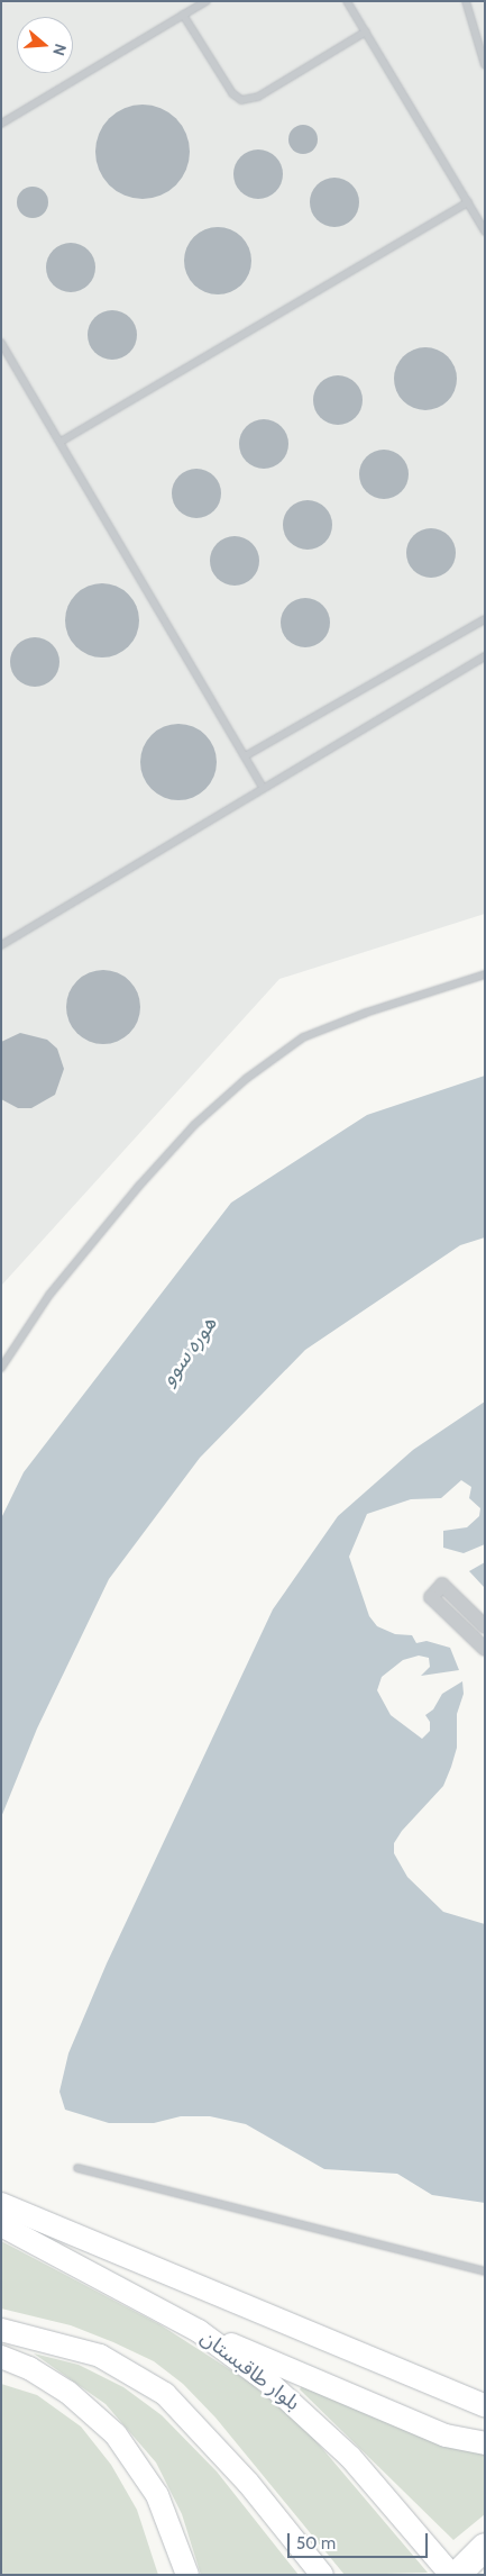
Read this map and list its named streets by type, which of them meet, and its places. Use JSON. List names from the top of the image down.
{
  "streets": {
    "main road": ["بلوار طاقبستان"]
  },
  "water": ["هوره سوو"],
  "scale_bar": "50 m",
  "north": "right"
}
